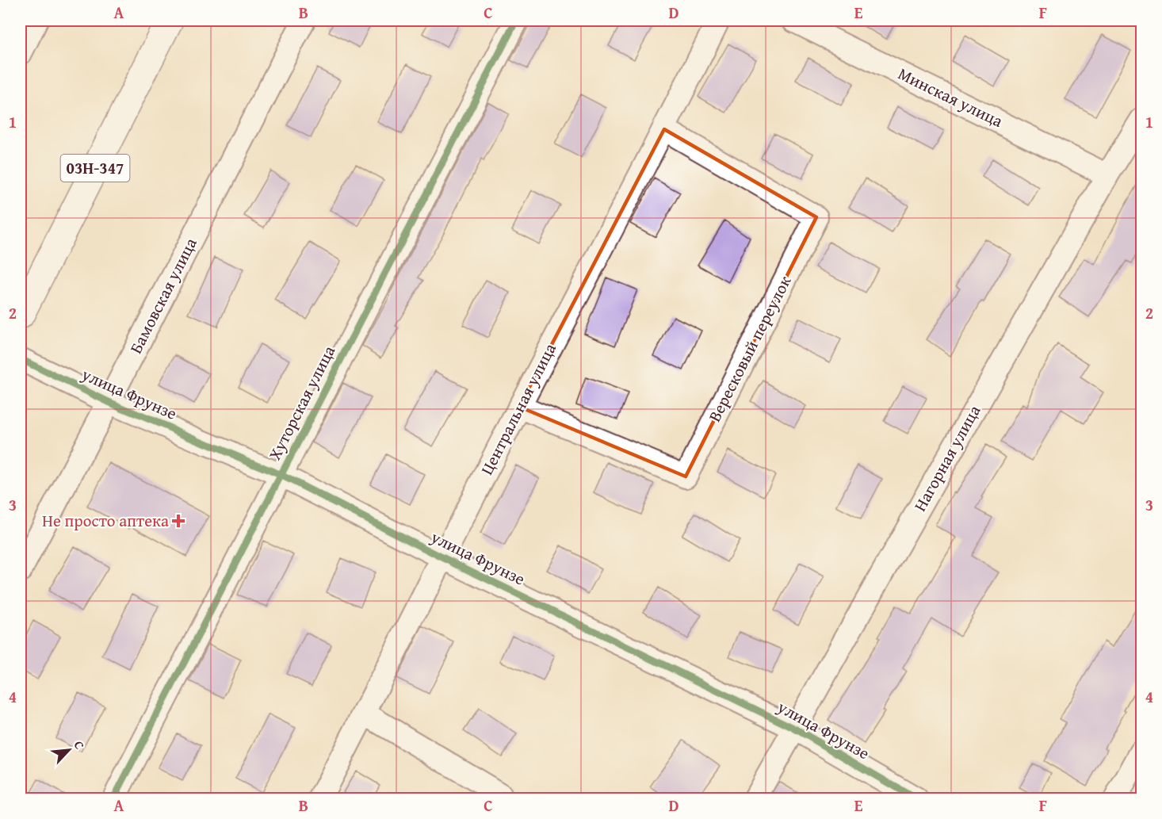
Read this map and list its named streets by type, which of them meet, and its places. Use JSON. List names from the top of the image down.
{
  "streets": {
    "main road": ["03Н-347"],
    "street": [
      "Минская улица",
      "Бамовская улица",
      "Вересковый переулок",
      "улица Фрунзе",
      "Хуторская улица",
      "Центральная улица",
      "Нагорная улица"
    ]
  },
  "crossings": [
    ["Минская улица", "Нагорная улица"],
    ["Бамовская улица", "улица Фрунзе"],
    ["Вересковый переулок", "Центральная улица"],
    ["улица Фрунзе", "Хуторская улица"],
    ["улица Фрунзе", "Центральная улица"],
    ["улица Фрунзе", "Нагорная улица"]
  ],
  "places": {
    "health": ["Не просто аптека"]
  },
  "north": "top right",
  "grid": {
    "columns": [
      "A",
      "B",
      "C",
      "D",
      "E",
      "F"
    ],
    "rows": [
      "1",
      "2",
      "3",
      "4"
    ]
  }
}
